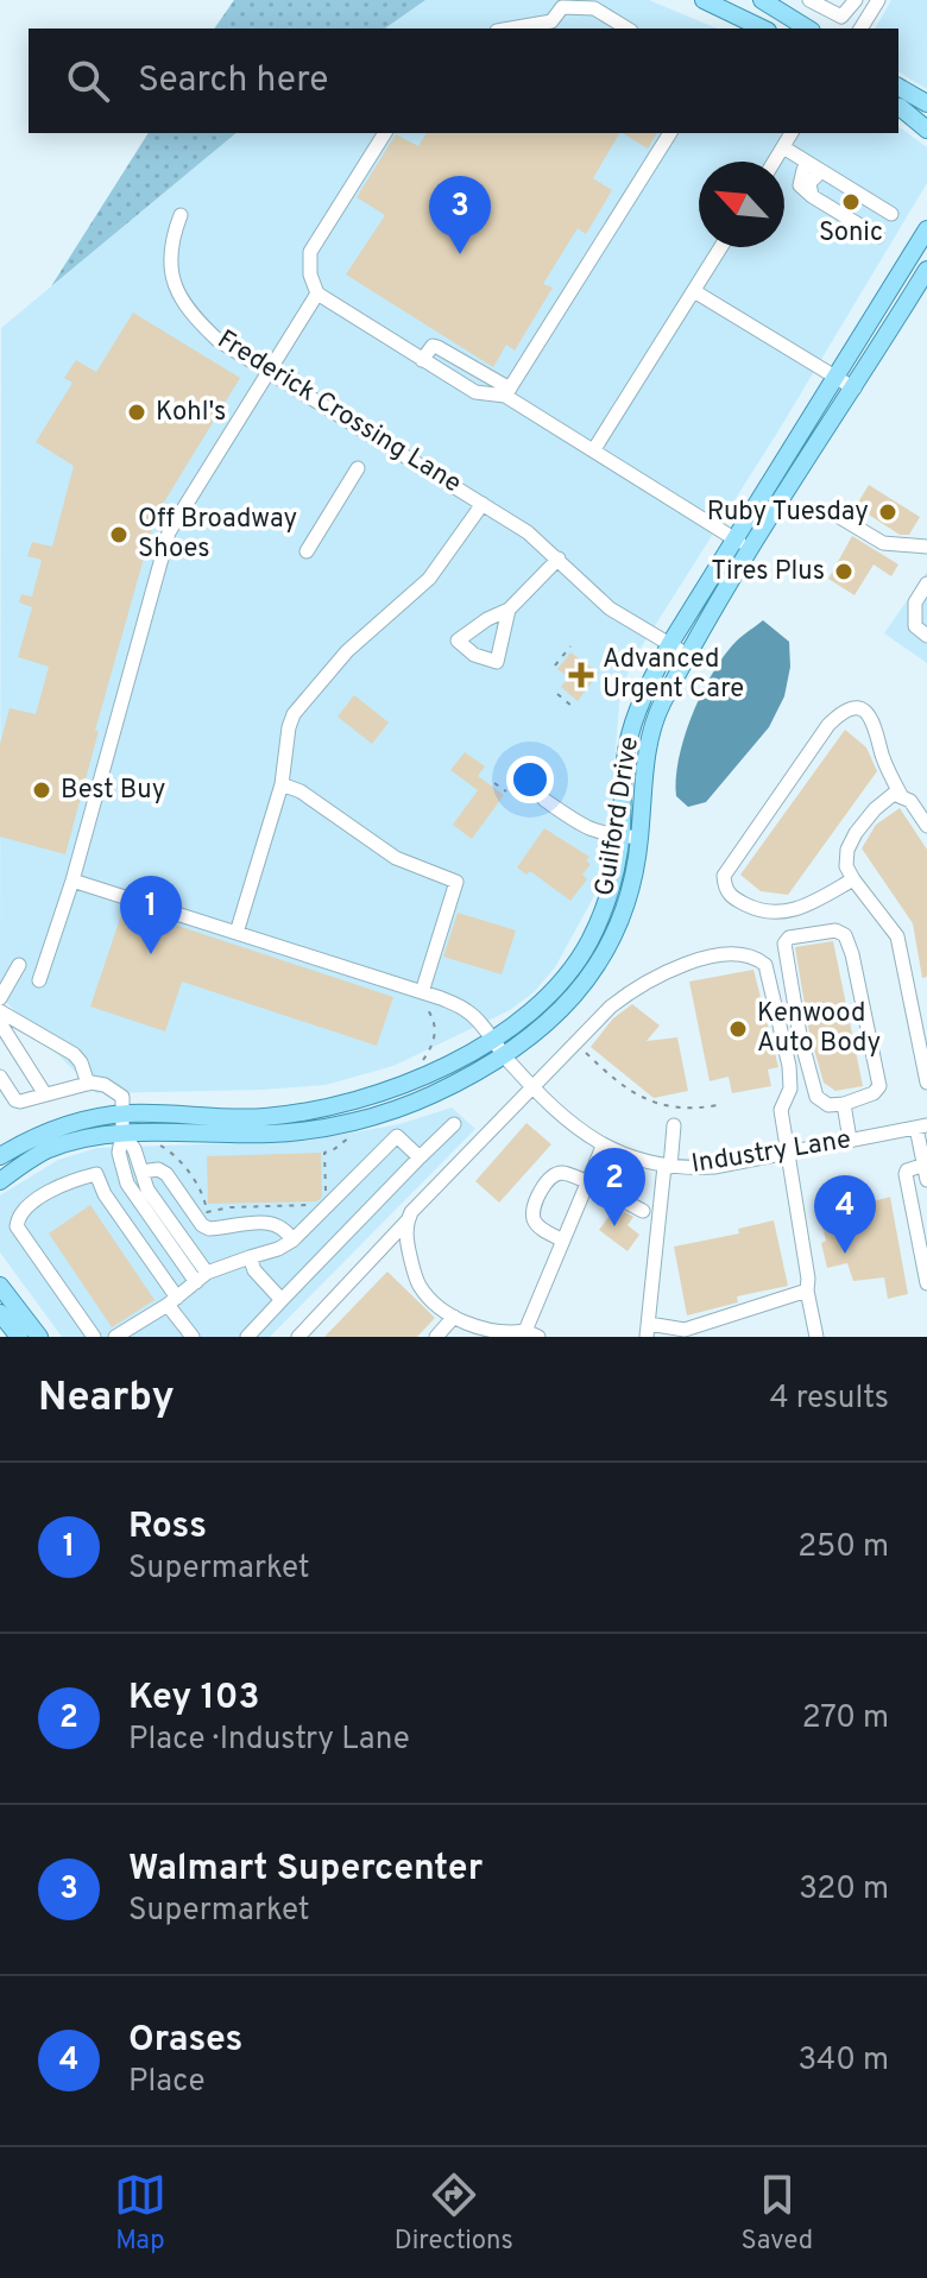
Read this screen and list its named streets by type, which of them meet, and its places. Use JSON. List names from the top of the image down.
{
  "streets": {
    "main road": ["Guilford Drive"],
    "street": ["Frederick Crossing Lane", "Industry Lane"]
  },
  "crossings": [
    ["Frederick Crossing Lane", "Guilford Drive"],
    ["Frederick Crossing Lane", "Industry Lane"],
    ["Guilford Drive", "Industry Lane"]
  ],
  "places": {
    "other": [
      "Sonic",
      "Kohl's",
      "Ruby Tuesday",
      "Off Broadway Shoes",
      "Tires Plus",
      "Best Buy",
      "Kenwood Auto Body"
    ],
    "health": ["Advanced Urgent Care"]
  },
  "north": "top left",
  "page": {
    "search": "Search here",
    "pins": [
      "3",
      "1",
      "2",
      "4"
    ],
    "heading": ["Nearby", "4 results"],
    "list": [
      {
        "mark": "1",
        "name": "Ross",
        "note": "Supermarket",
        "value": "250 m"
      },
      {
        "mark": "2",
        "name": "Key 103",
        "note": "Place · Industry Lane",
        "value": "270 m"
      },
      {
        "mark": "3",
        "name": "Walmart Supercenter",
        "note": "Supermarket",
        "value": "320 m"
      },
      {
        "mark": "4",
        "name": "Orases",
        "note": "Place",
        "value": "340 m"
      }
    ],
    "nav": ["Map", "Directions", "Saved"]
  }
}
